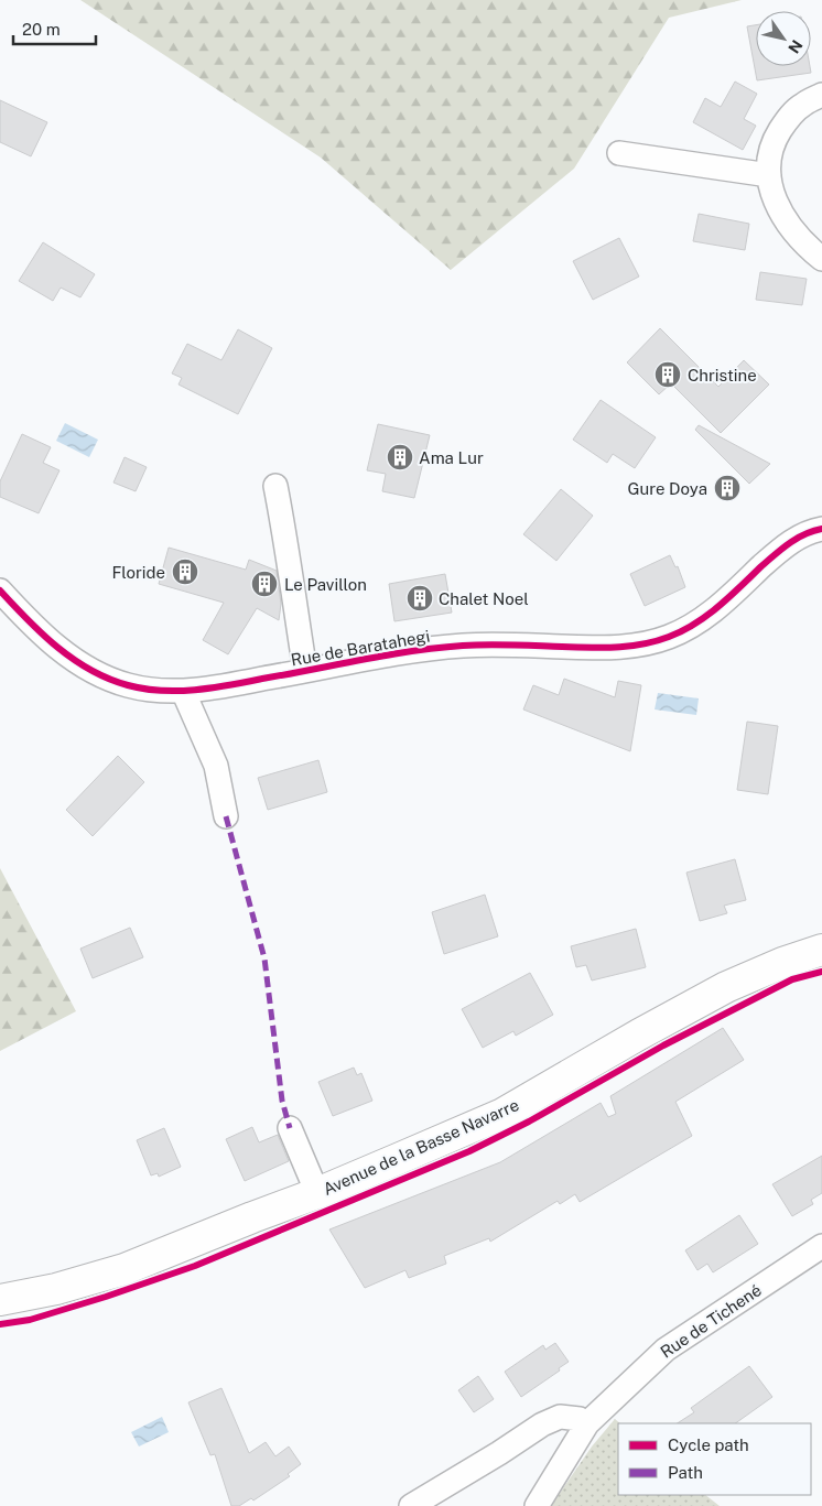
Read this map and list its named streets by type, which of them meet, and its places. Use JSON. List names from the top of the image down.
{
  "streets": {
    "street": ["Rue de Baratahegi", "Avenue de la Basse Navarre", "Rue de Tichené"]
  },
  "places": {
    "building": [
      "Christine",
      "Ama Lur",
      "Gure Doya",
      "Floride",
      "Le Pavillon",
      "Chalet Noel"
    ]
  },
  "legend": ["Cycle path", "Path"],
  "scale_bar": "20 m",
  "north": "bottom right"
}
